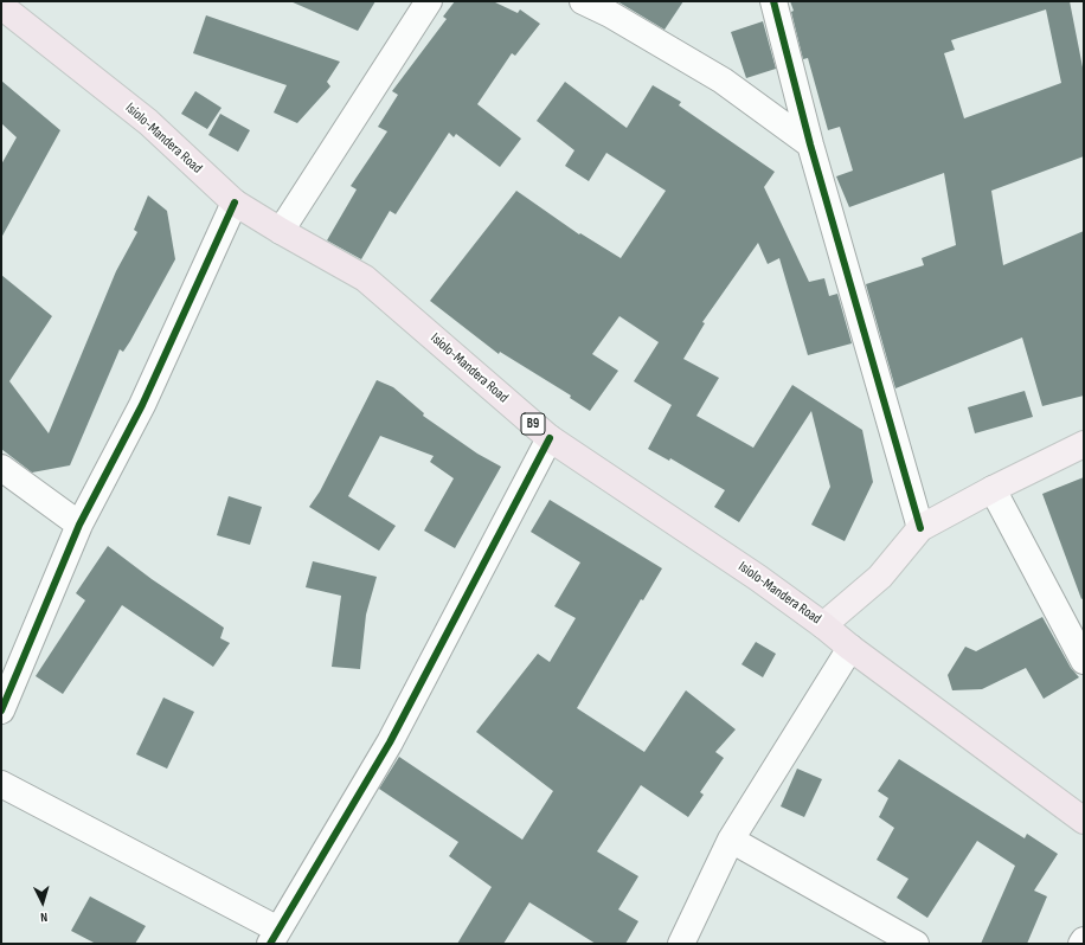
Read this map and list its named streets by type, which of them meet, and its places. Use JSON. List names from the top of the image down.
{
  "streets": {
    "highway": ["Isiolo-Mandera Road", "B9"]
  },
  "north": "bottom"
}
